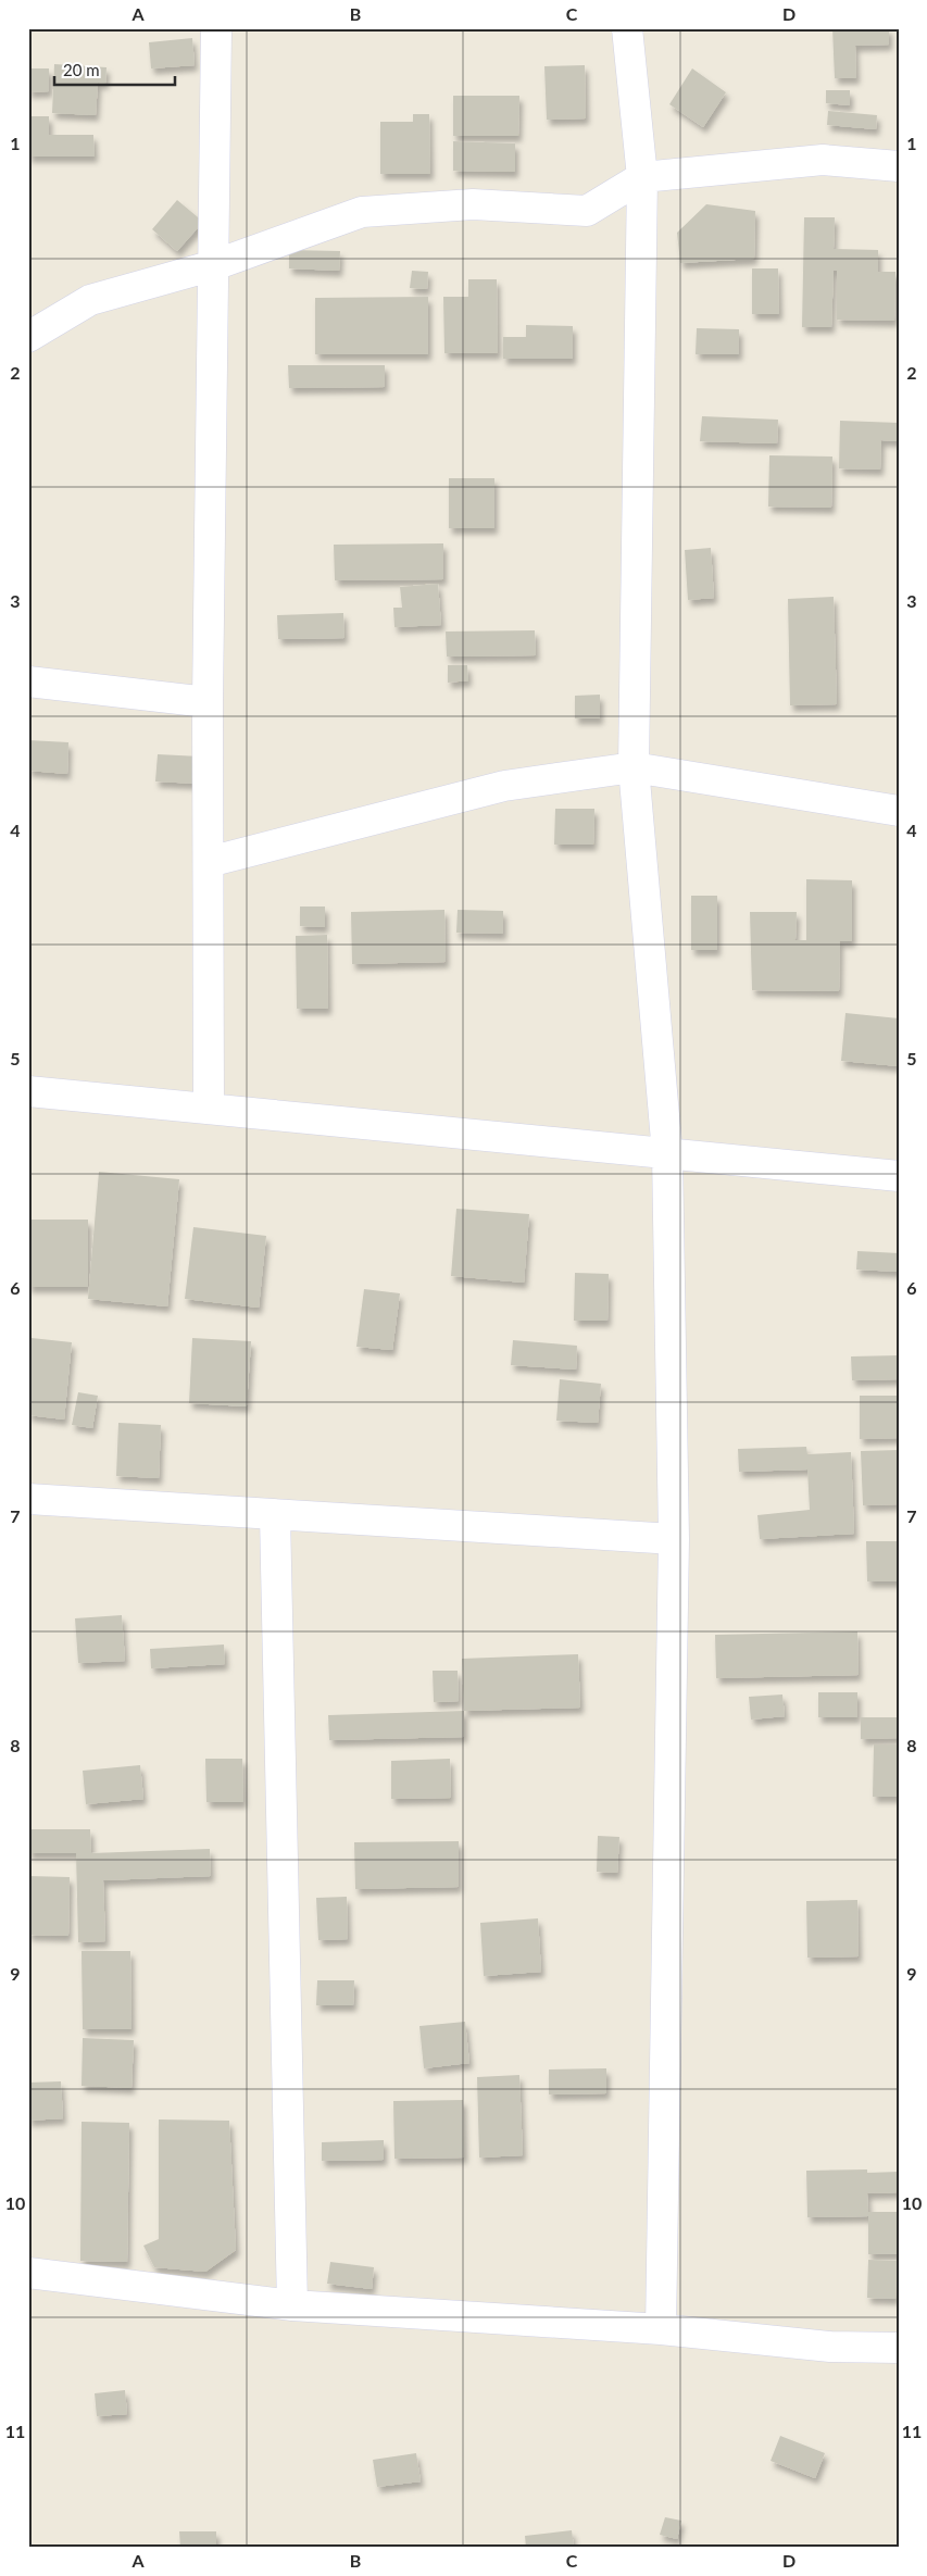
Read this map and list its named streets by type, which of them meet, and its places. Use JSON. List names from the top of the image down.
{
  "scale_bar": "20 m",
  "grid": {
    "columns": [
      "A",
      "B",
      "C",
      "D"
    ],
    "rows": [
      "1",
      "2",
      "3",
      "4",
      "5",
      "6",
      "7",
      "8",
      "9",
      "10",
      "11"
    ]
  }
}
